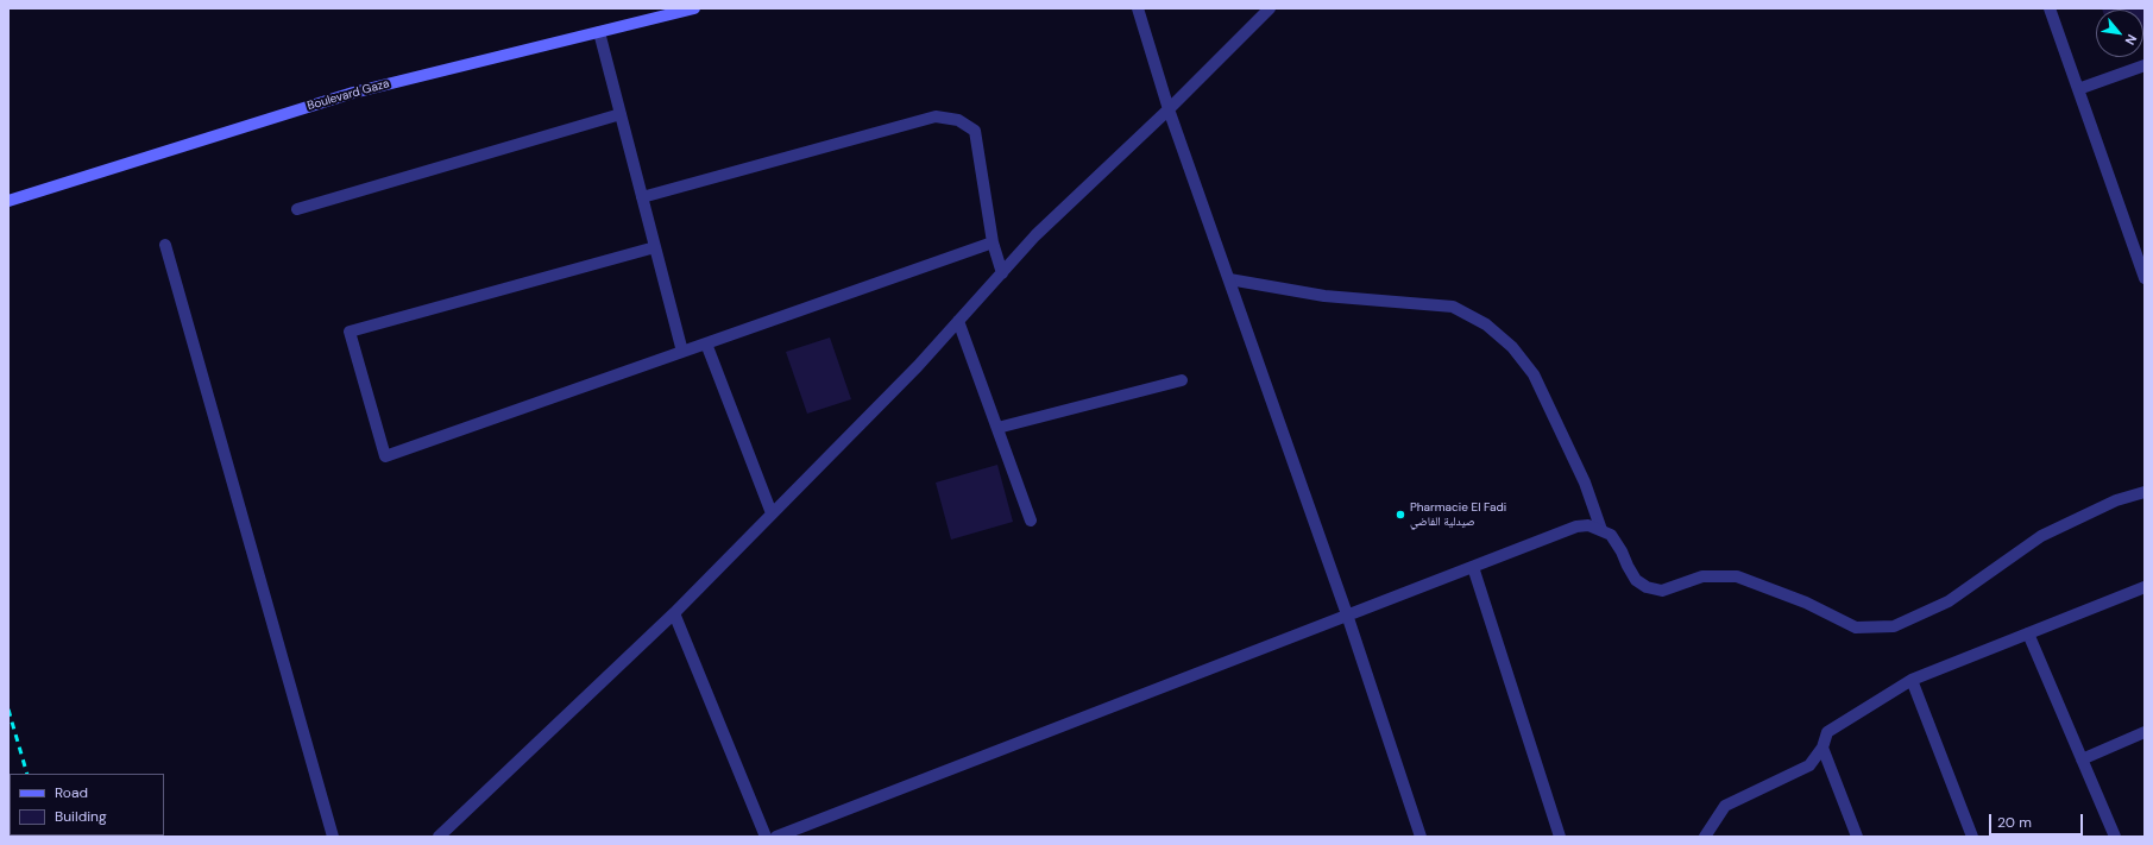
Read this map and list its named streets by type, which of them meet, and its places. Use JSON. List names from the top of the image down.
{
  "streets": {
    "main road": ["Boulevard Gaza"]
  },
  "places": ["Pharmacie El Fadi صيدلية الفاضي"],
  "legend": ["Road", "Building"],
  "scale_bar": "20 m",
  "north": "bottom right"
}
